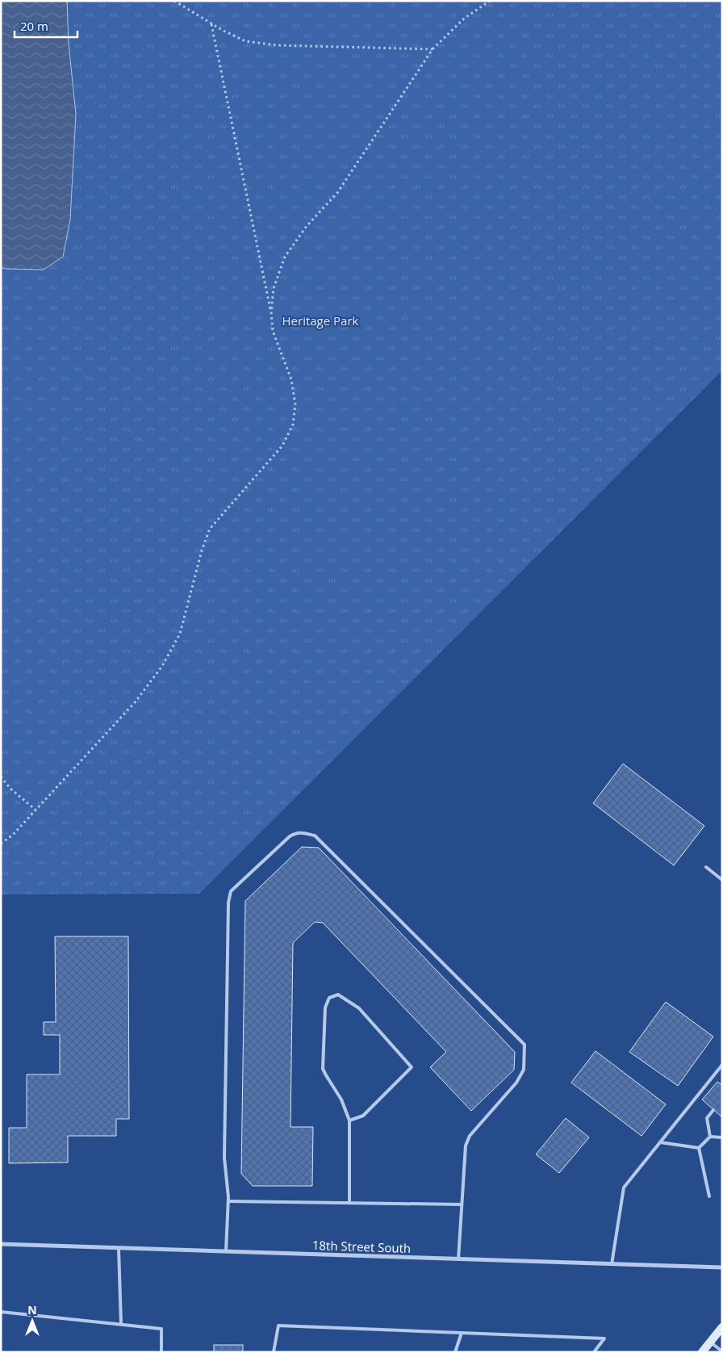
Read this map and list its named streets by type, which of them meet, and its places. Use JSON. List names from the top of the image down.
{
  "streets": {
    "street": ["18th Street South"]
  },
  "parks": ["Heritage Park"],
  "scale_bar": "20 m",
  "north": "top"
}
